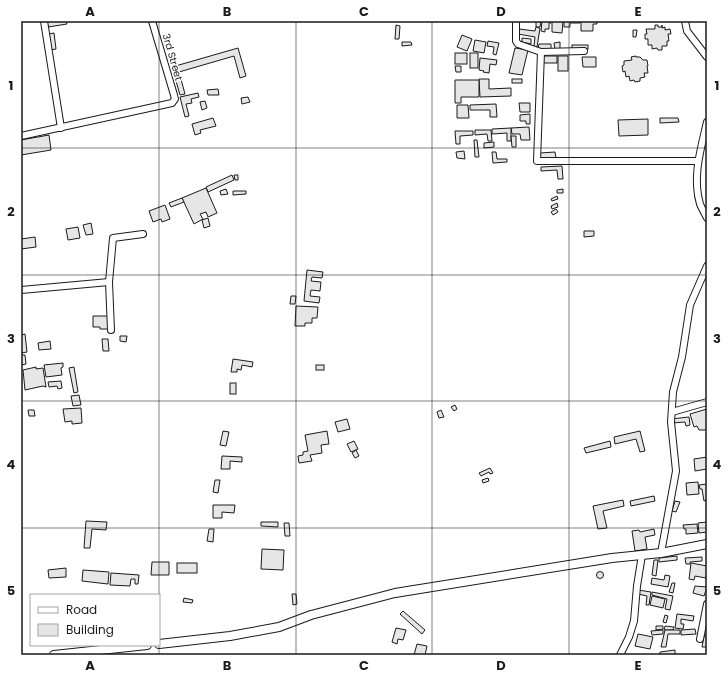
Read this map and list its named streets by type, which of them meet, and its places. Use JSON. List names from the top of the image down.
{
  "streets": {
    "street": ["3rd Street"]
  },
  "legend": ["Road", "Building"],
  "grid": {
    "columns": [
      "A",
      "B",
      "C",
      "D",
      "E"
    ],
    "rows": [
      "1",
      "2",
      "3",
      "4",
      "5"
    ]
  }
}
